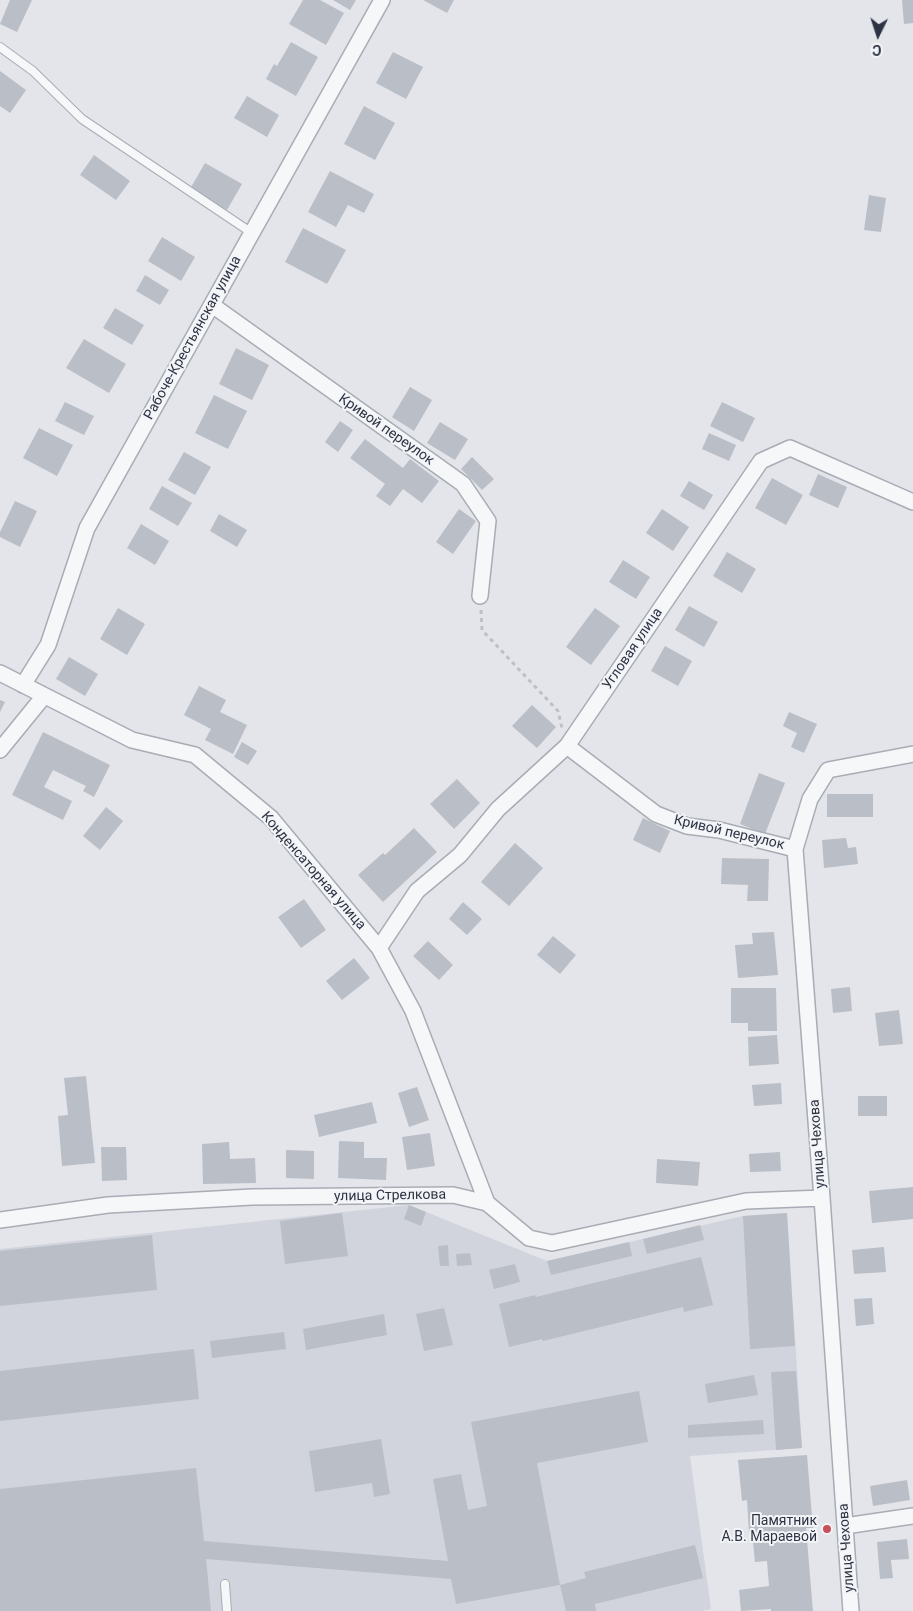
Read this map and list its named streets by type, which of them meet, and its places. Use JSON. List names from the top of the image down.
{
  "streets": {
    "street": [
      "Рабоче-Крестьянская улица",
      "Кривой переулок",
      "Угловая улица",
      "Конденсаторная улица",
      "улица Чехова",
      "улица Стрелкова"
    ]
  },
  "crossings": [
    ["Рабоче-Крестьянская улица", "Кривой переулок"],
    ["Рабоче-Крестьянская улица", "Конденсаторная улица"],
    ["Кривой переулок", "Угловая улица"],
    ["Кривой переулок", "улица Чехова"],
    ["Угловая улица", "Конденсаторная улица"],
    ["Конденсаторная улица", "улица Стрелкова"],
    ["улица Чехова", "улица Стрелкова"]
  ],
  "places": ["Памятник А.В. Мараевой"],
  "north": "bottom"
}
